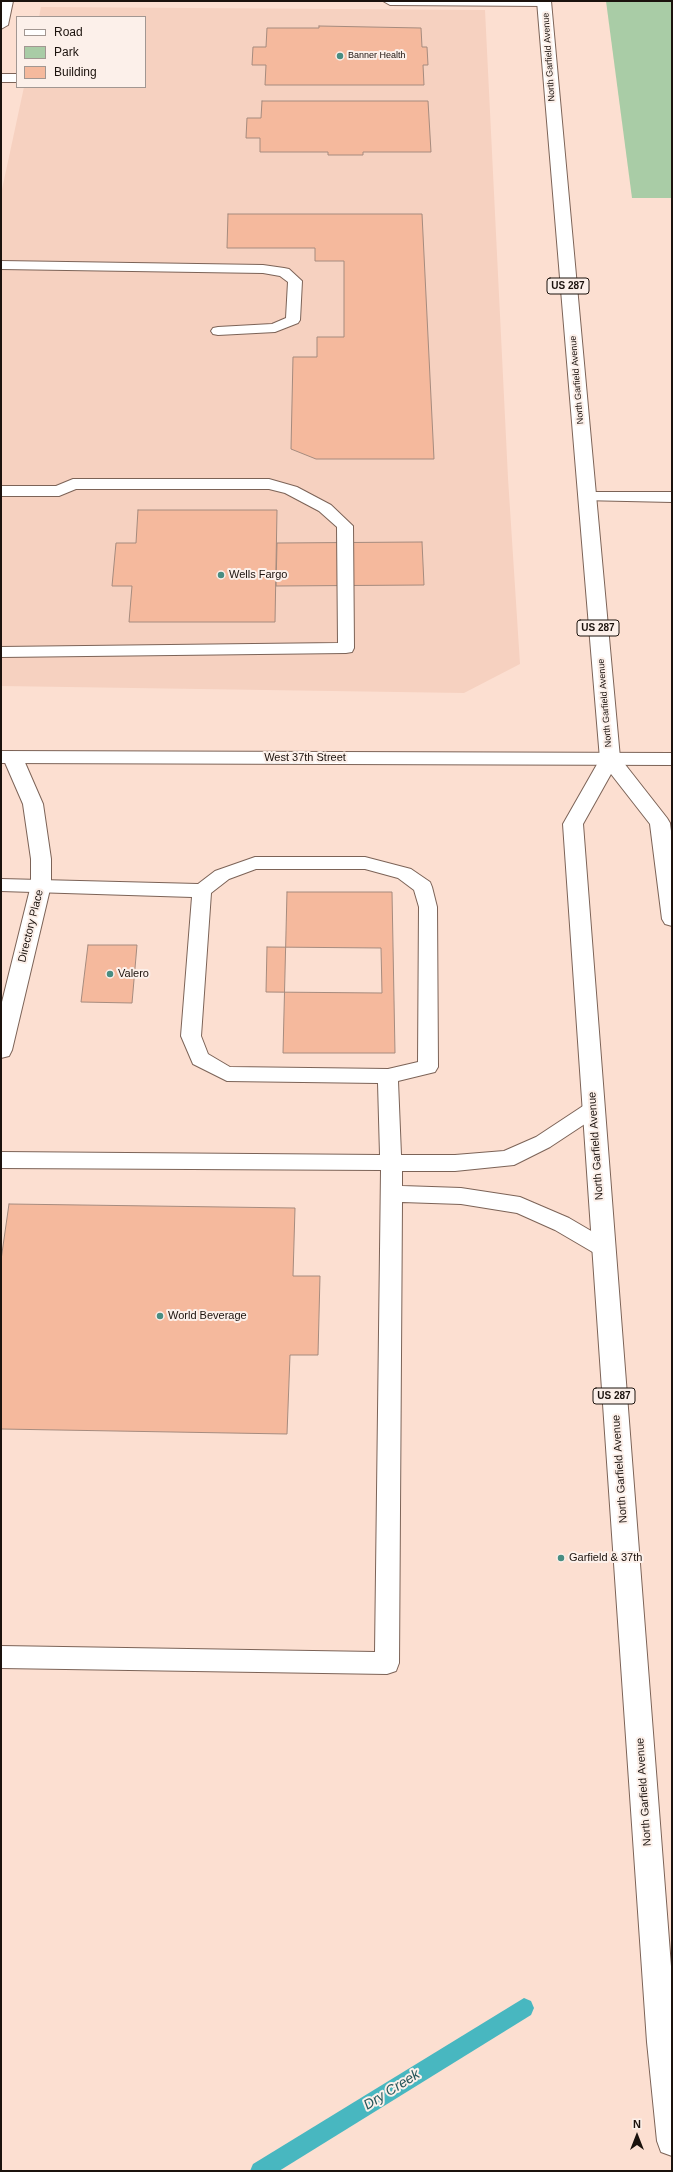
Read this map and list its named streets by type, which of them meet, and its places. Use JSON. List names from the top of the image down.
{
  "streets": {
    "main road": [
      "North Garfield Avenue",
      "US 287",
      "West 37th Street",
      "Directory Place"
    ]
  },
  "crossings": [
    ["North Garfield Avenue", "West 37th Street"],
    ["West 37th Street", "Directory Place"]
  ],
  "water": ["Dry Creek"],
  "places": [
    "Banner Health",
    "Wells Fargo",
    "Valero",
    "World Beverage",
    "Garfield & 37th"
  ],
  "legend": ["Road", "Park", "Building"],
  "north": "top"
}
